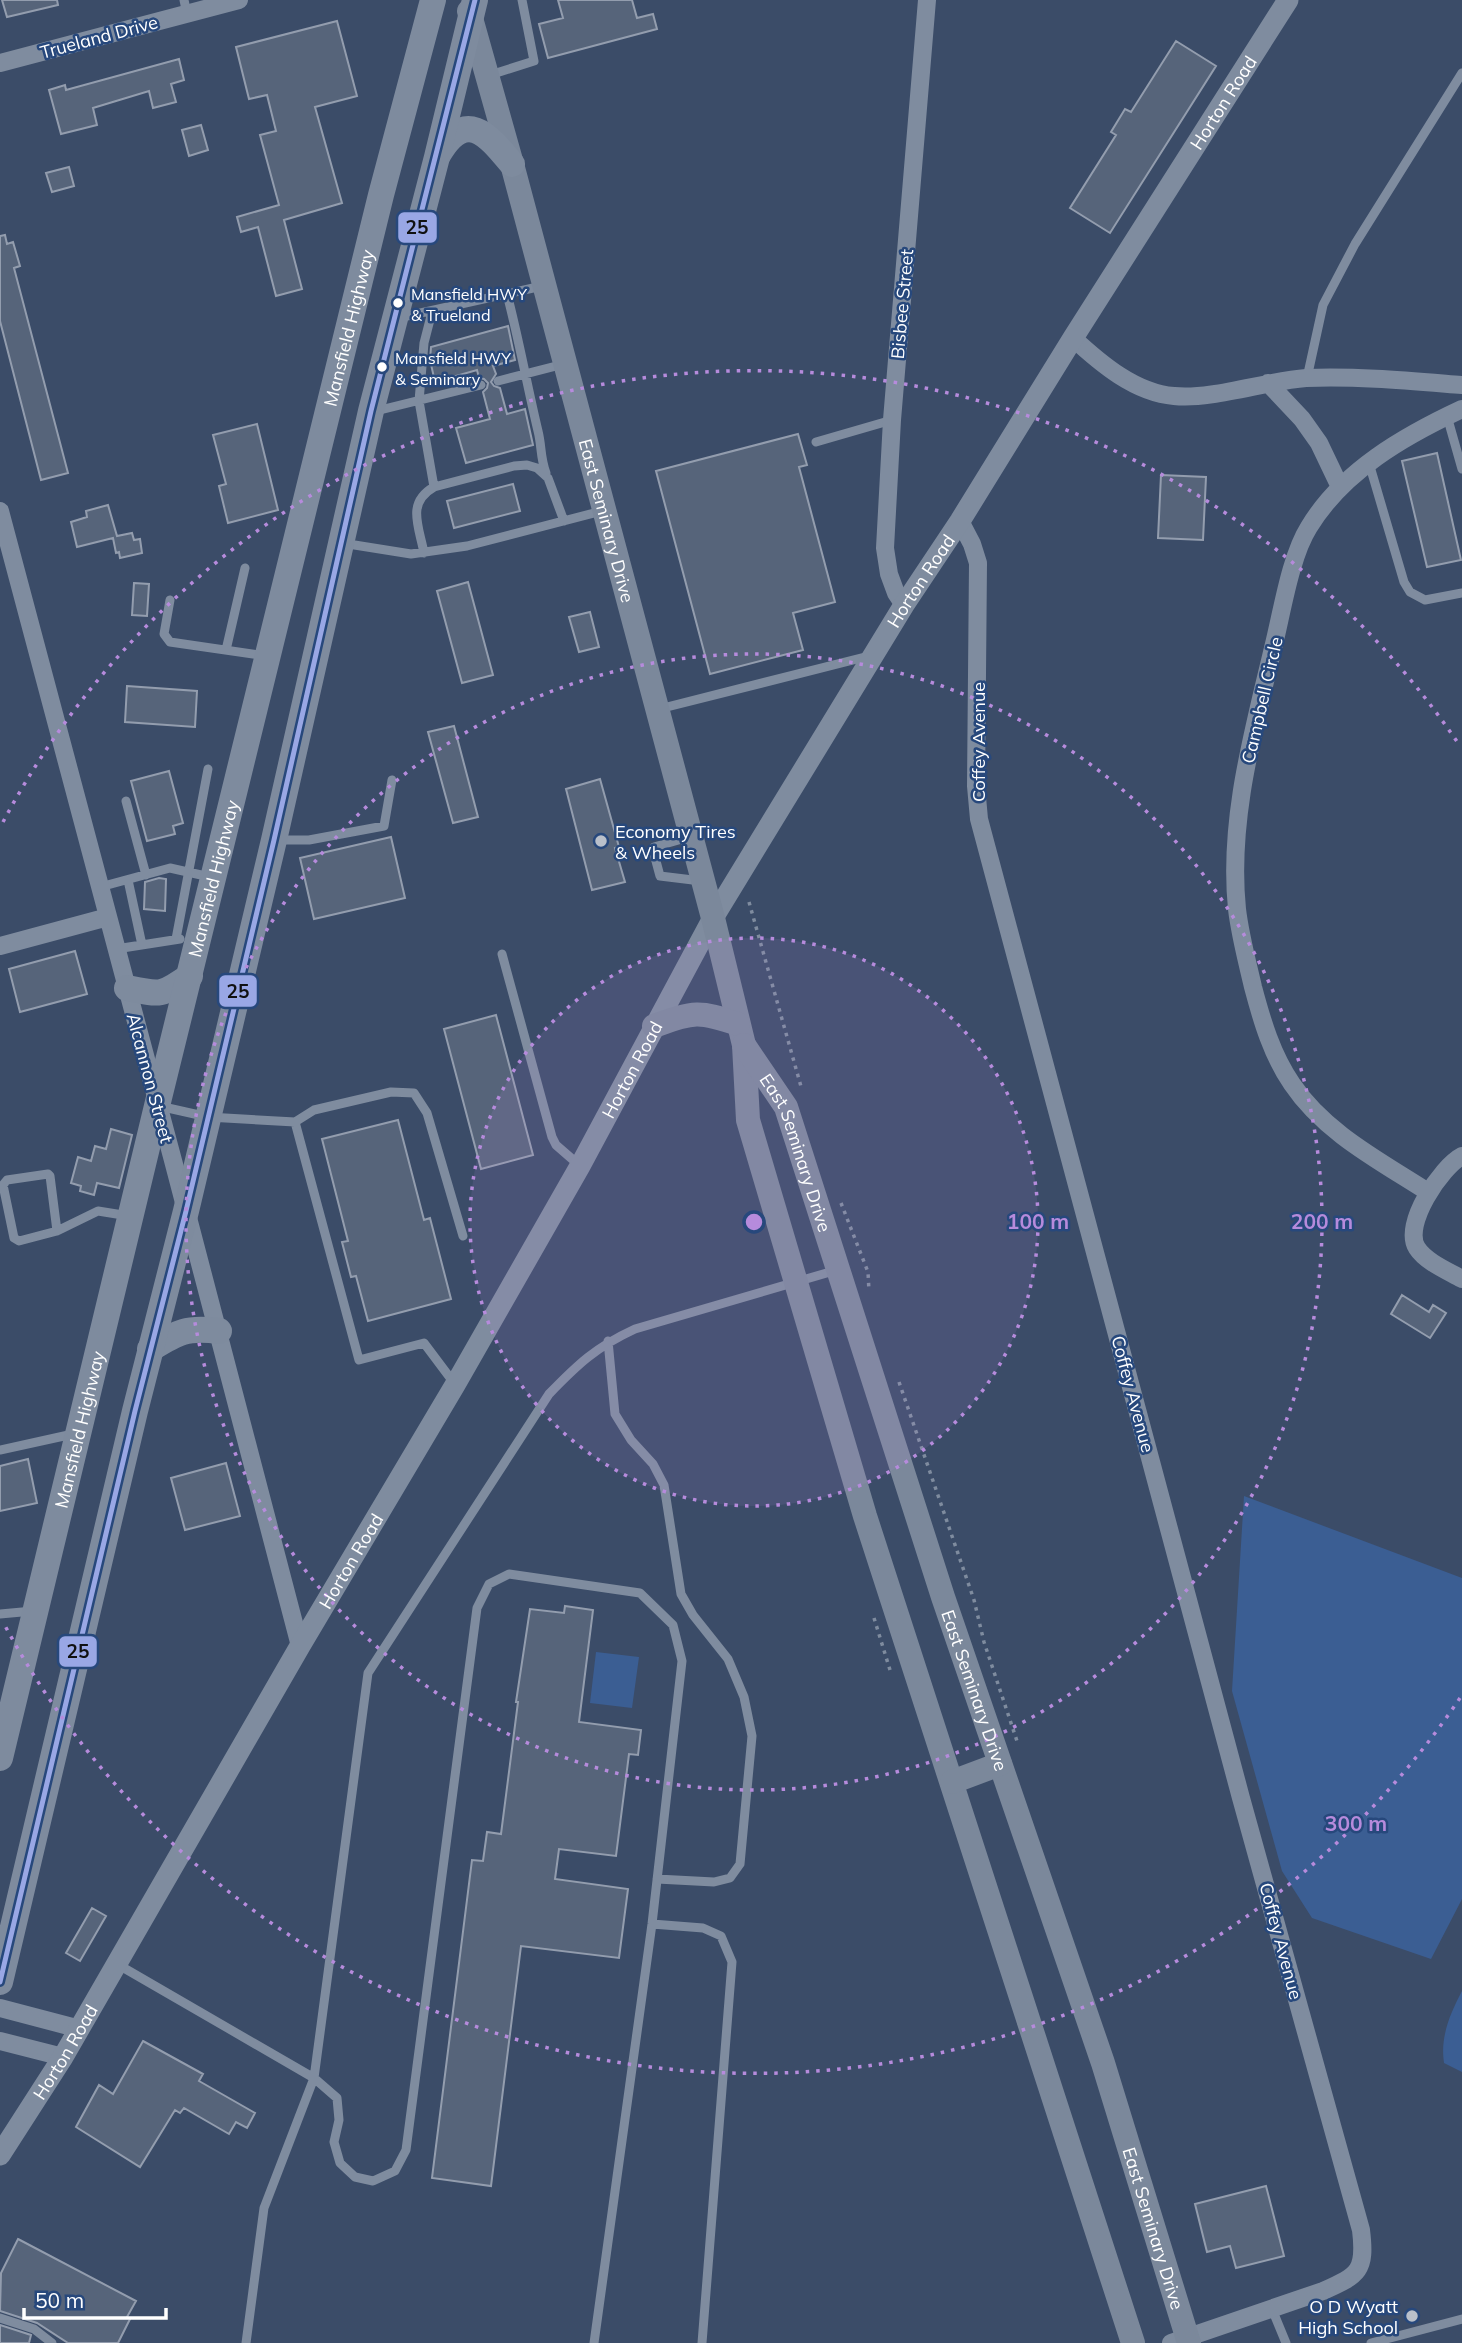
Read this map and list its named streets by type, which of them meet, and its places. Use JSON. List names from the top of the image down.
{
  "streets": {
    "main road": ["Mansfield Highway", "East Seminary Drive"],
    "street": [
      "Trueland Drive",
      "Horton Road",
      "Bisbee Street",
      "Campbell Circle",
      "Coffey Avenue",
      "Alcannon Street"
    ]
  },
  "crossings": [
    ["Horton Road", "Bisbee Street"],
    ["Horton Road", "East Seminary Drive"],
    ["Horton Road", "Coffey Avenue"],
    ["Horton Road", "Alcannon Street"],
    ["Mansfield Highway", "Alcannon Street"]
  ],
  "places": [
    "Mansfield HWY & Trueland",
    "Mansfield HWY & Seminary",
    "Economy Tires & Wheels",
    "O D Wyatt High School"
  ],
  "lines": ["transit line 25"],
  "scale_bar": "50 m",
  "rings": ["100 m", "200 m", "300 m"]
}
